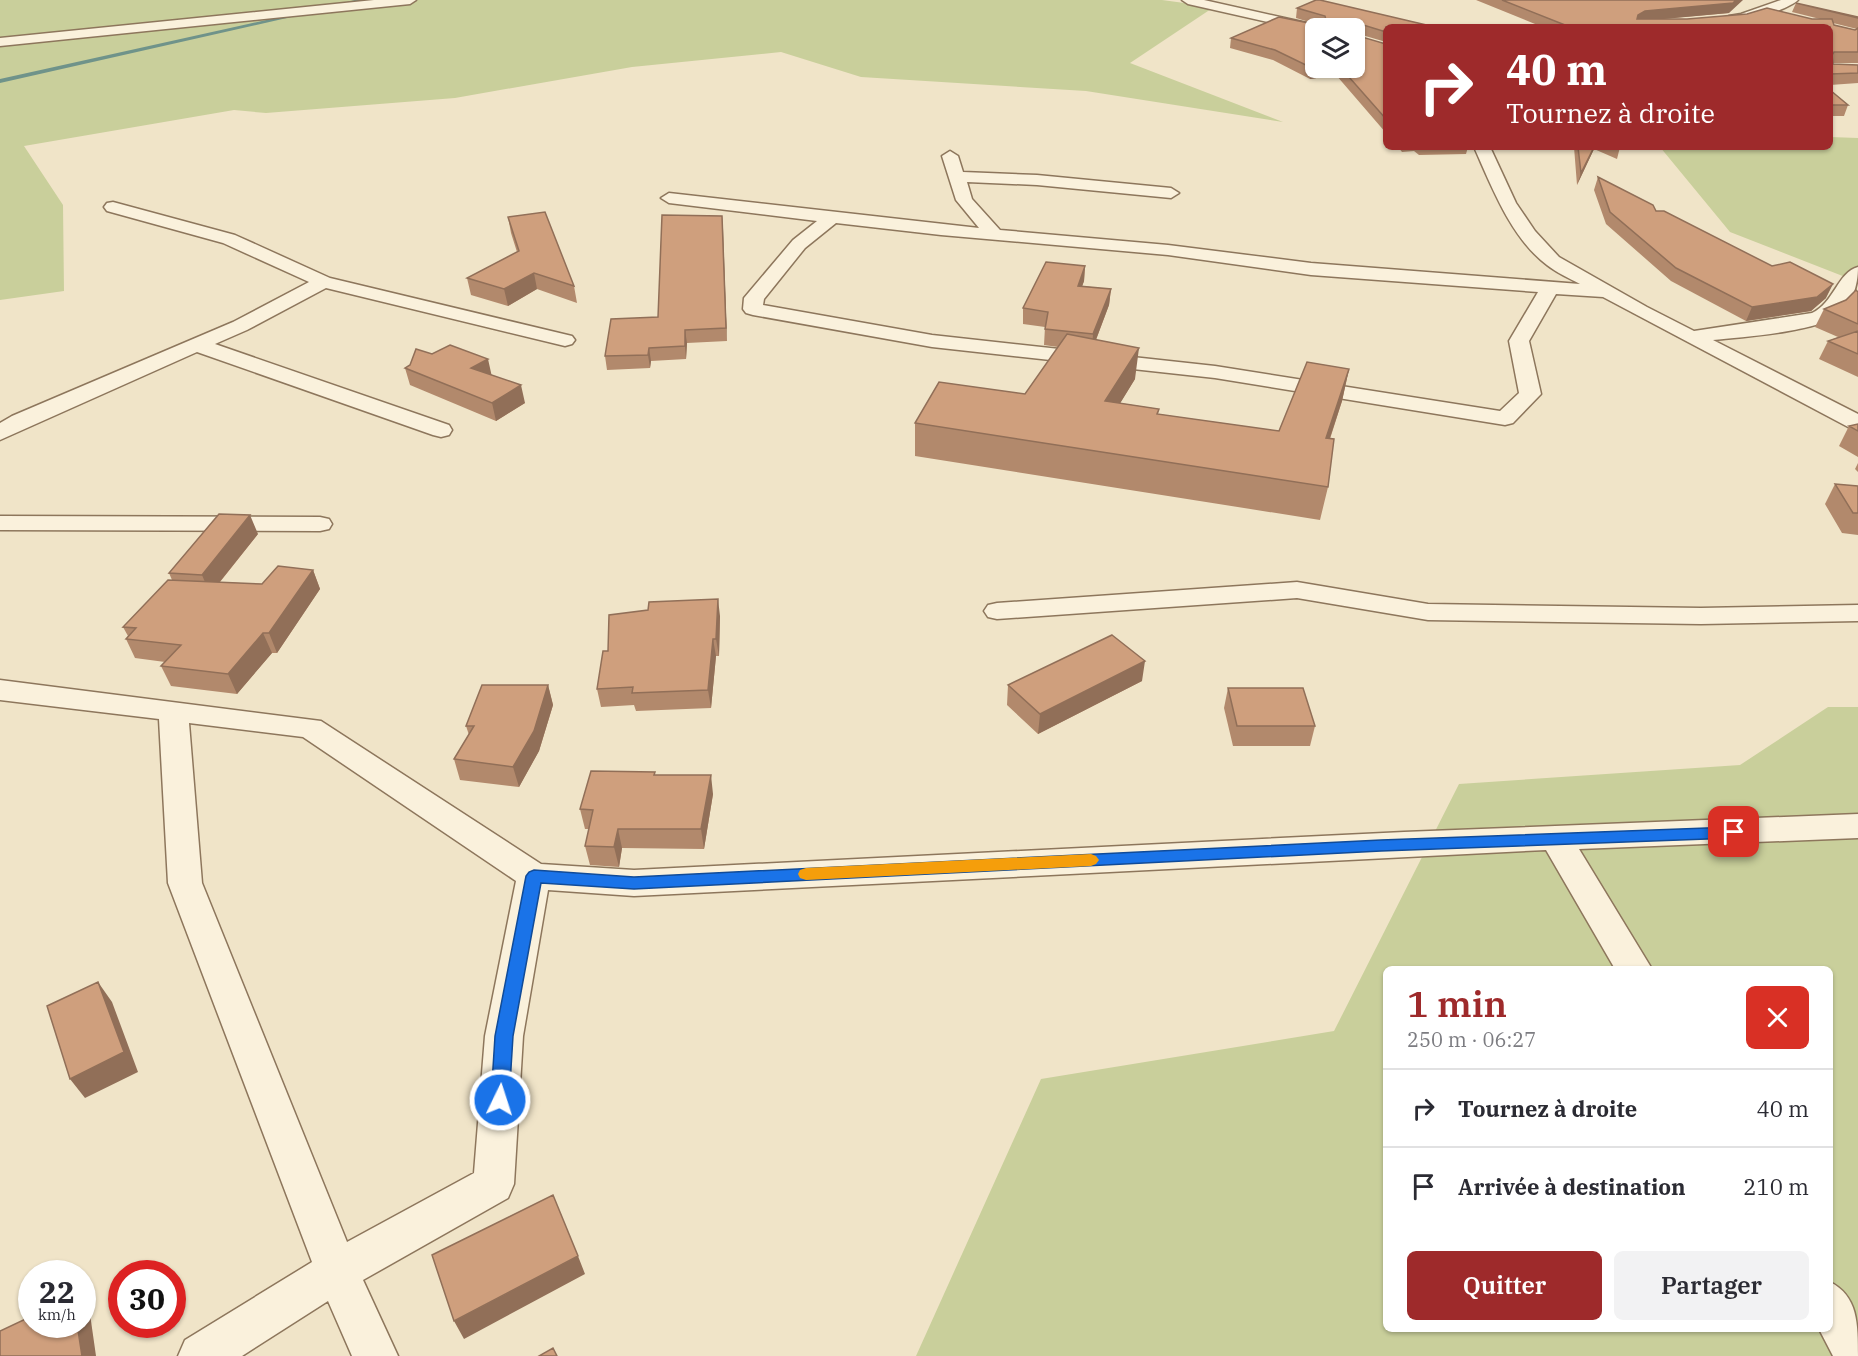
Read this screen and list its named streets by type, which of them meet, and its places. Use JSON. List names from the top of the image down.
{
  "page": {
    "turn": ["40 m", "Tournez à droite"],
    "heading": ["1 min", "250 m · 06:27"],
    "list": [
      {
        "name": "Tournez à droite",
        "value": "40 m"
      },
      {
        "name": "Arrivée à destination",
        "value": "210 m"
      }
    ],
    "buttons": ["Quitter", "Partager"],
    "speed": "22 km/h",
    "limit": "30"
  }
}
